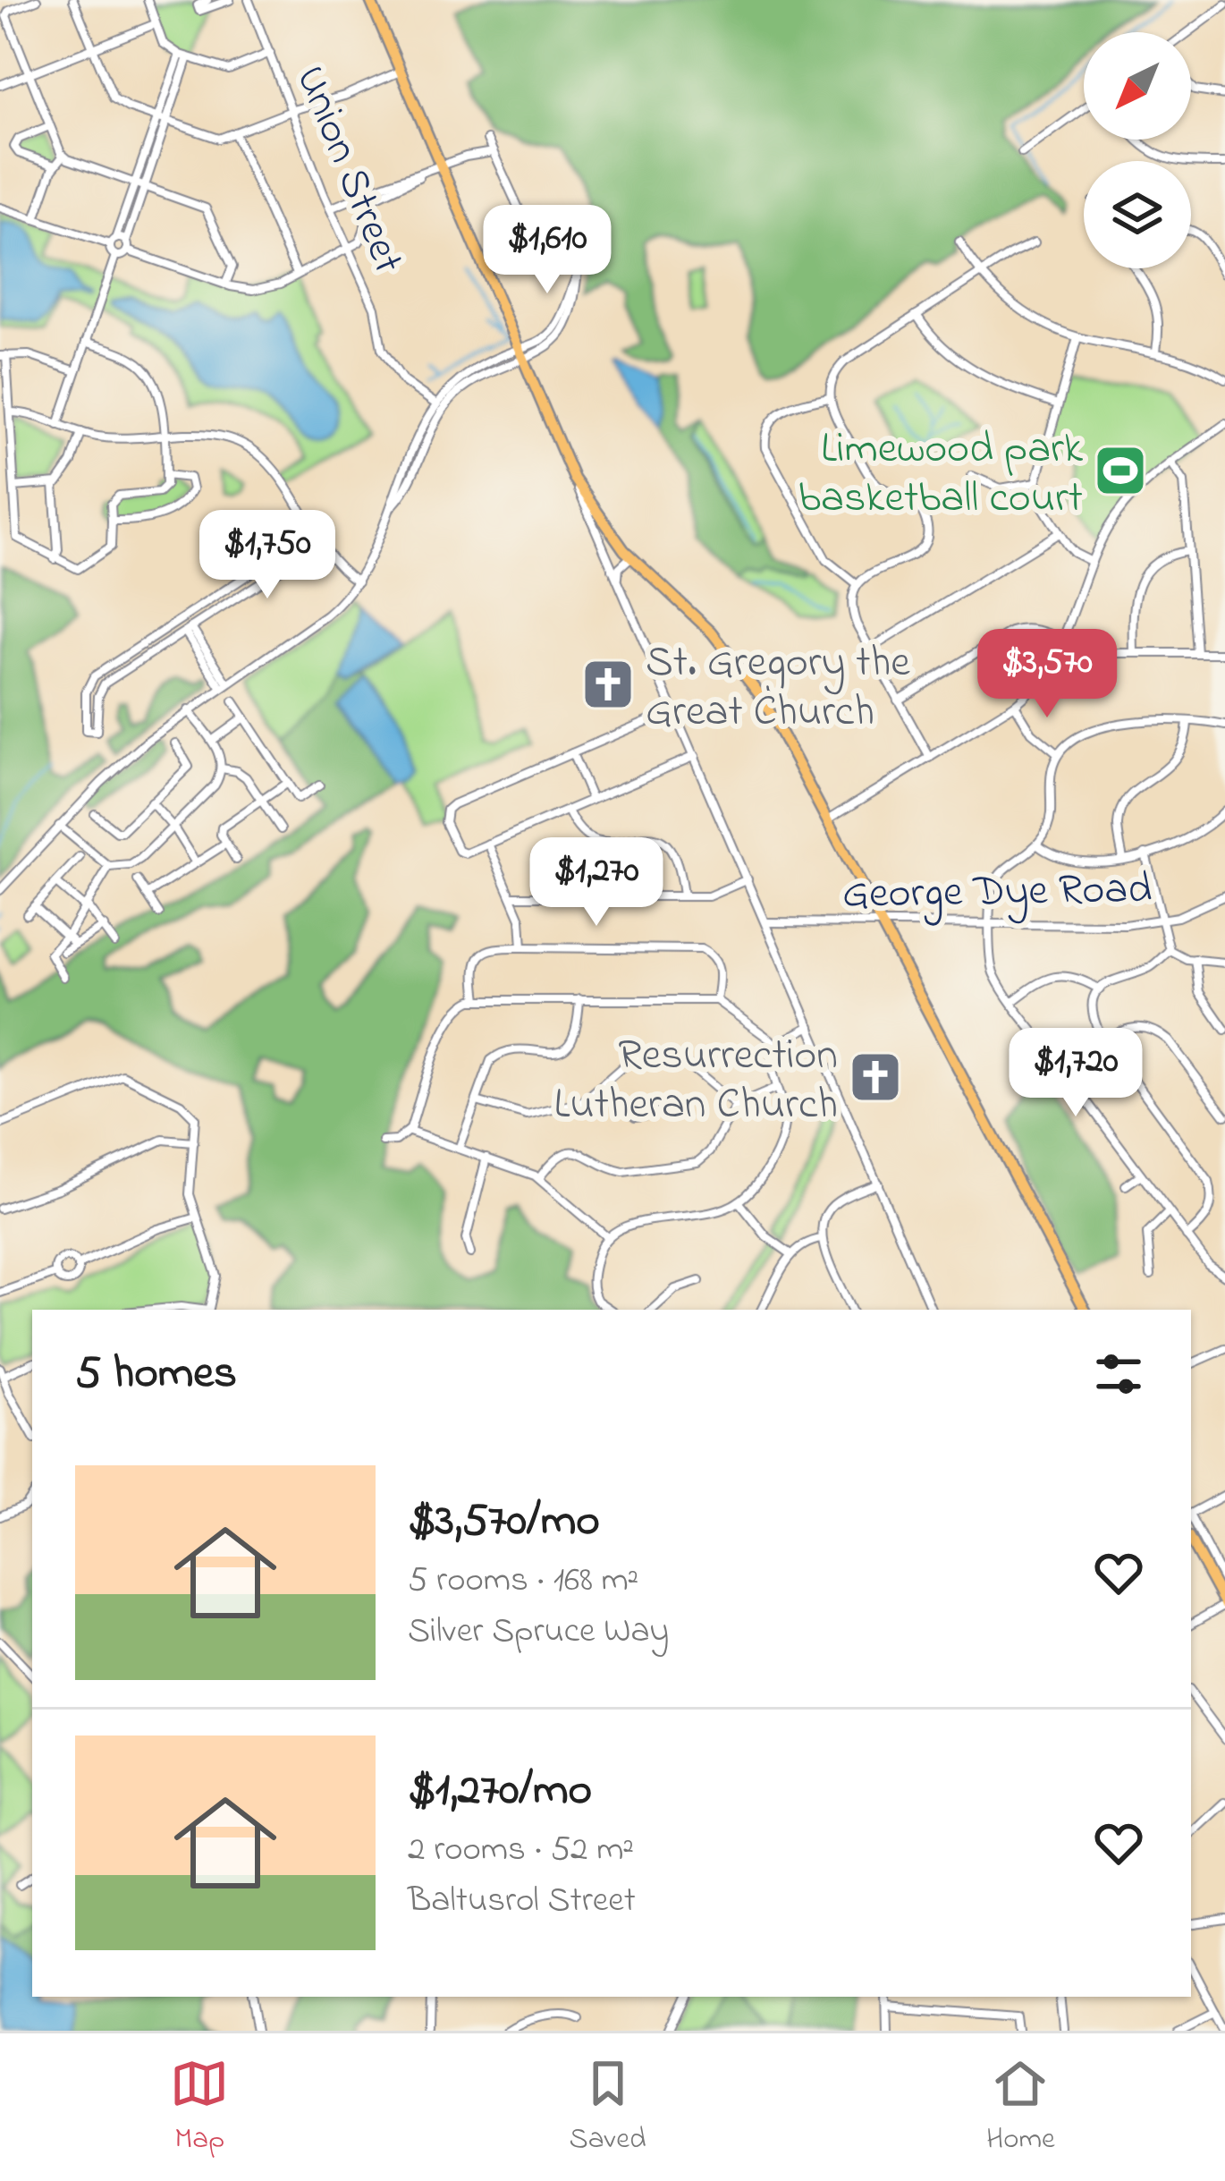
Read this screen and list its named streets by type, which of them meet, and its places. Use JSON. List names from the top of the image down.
{
  "streets": {
    "street": ["Union Street", "George Dye Road"]
  },
  "places": {
    "sports": ["Limewood park basketball court"],
    "church": ["St. Gregory the Great Church", "Resurrection Lutheran Church"]
  },
  "north": "bottom left",
  "page": {
    "price": [
      "$1,610",
      "$1,750",
      "$3,570",
      "$1,270",
      "$1,720"
    ],
    "heading": "5 homes",
    "list": [
      {
        "name": "$3,570/mo",
        "note": "5 rooms · 168 m² · Silver Spruce Way"
      },
      {
        "name": "$1,270/mo",
        "note": "2 rooms · 52 m² · Baltusrol Street"
      }
    ],
    "tabs": ["Map", "Saved", "Home"]
  }
}
